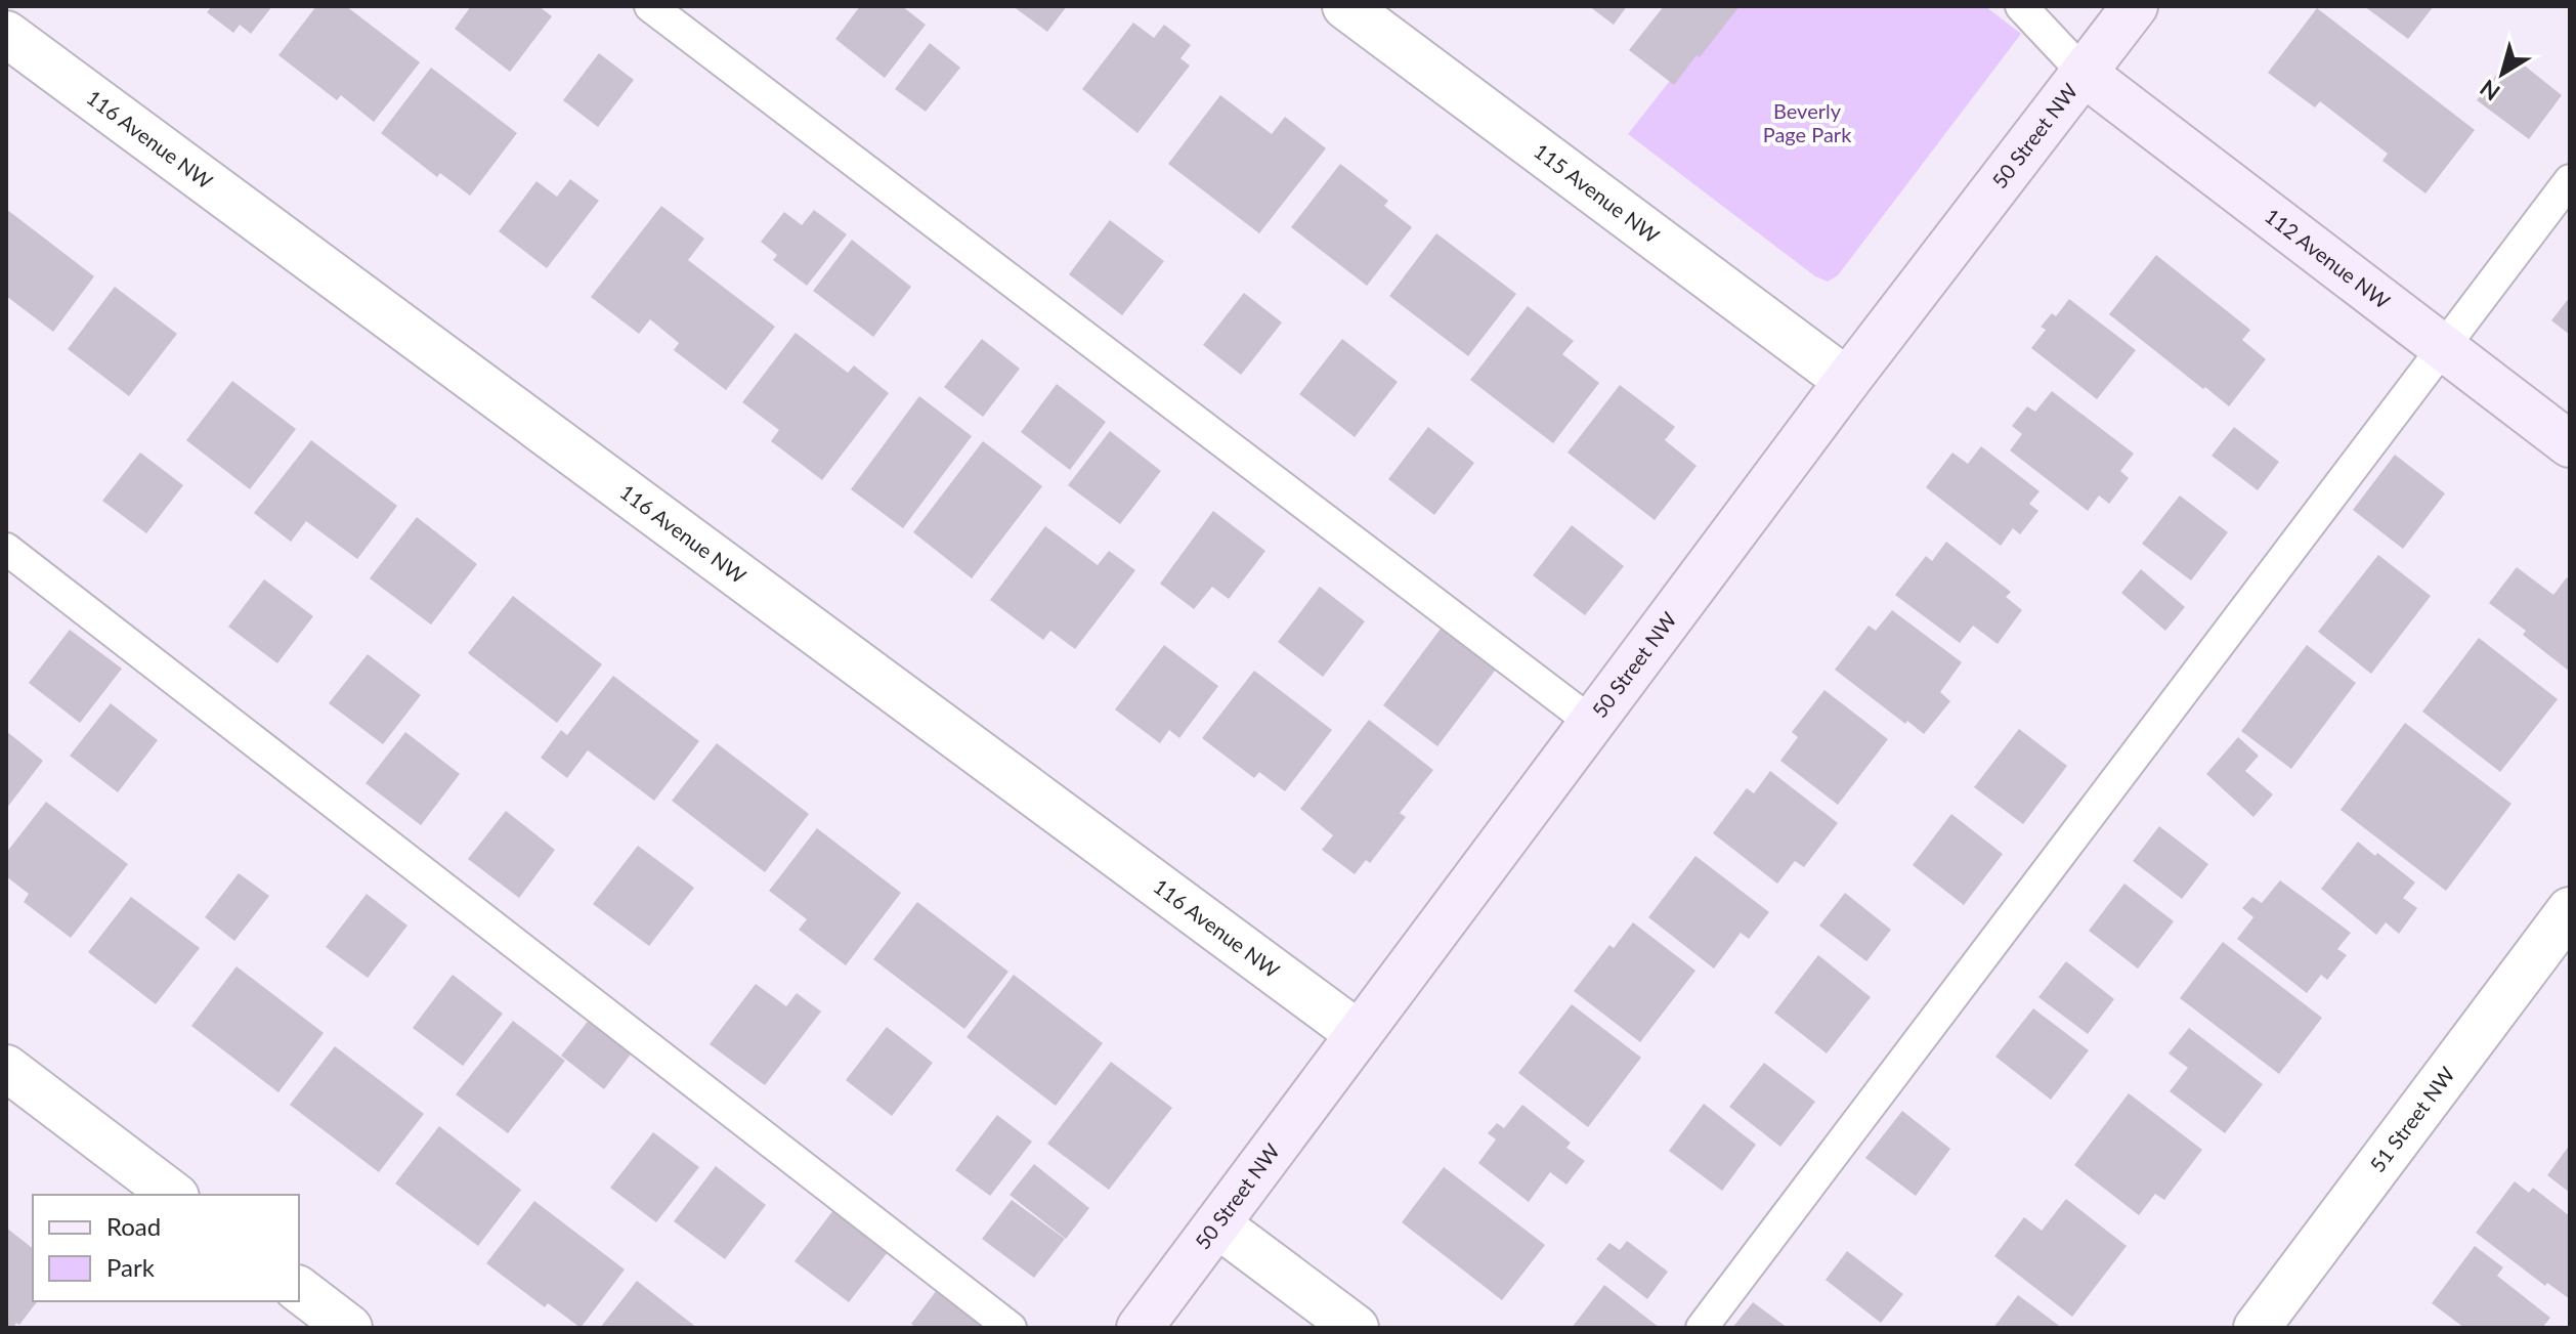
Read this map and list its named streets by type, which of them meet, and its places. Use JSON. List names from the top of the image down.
{
  "streets": {
    "main road": ["50 Street NW", "112 Avenue NW"],
    "street": ["116 Avenue NW", "115 Avenue NW", "51 Street NW"]
  },
  "crossings": [
    ["50 Street NW", "116 Avenue NW"],
    ["50 Street NW", "115 Avenue NW"],
    ["50 Street NW", "112 Avenue NW"]
  ],
  "parks": ["Beverly Page Park"],
  "legend": ["Road", "Park"],
  "north": "bottom left"
}
